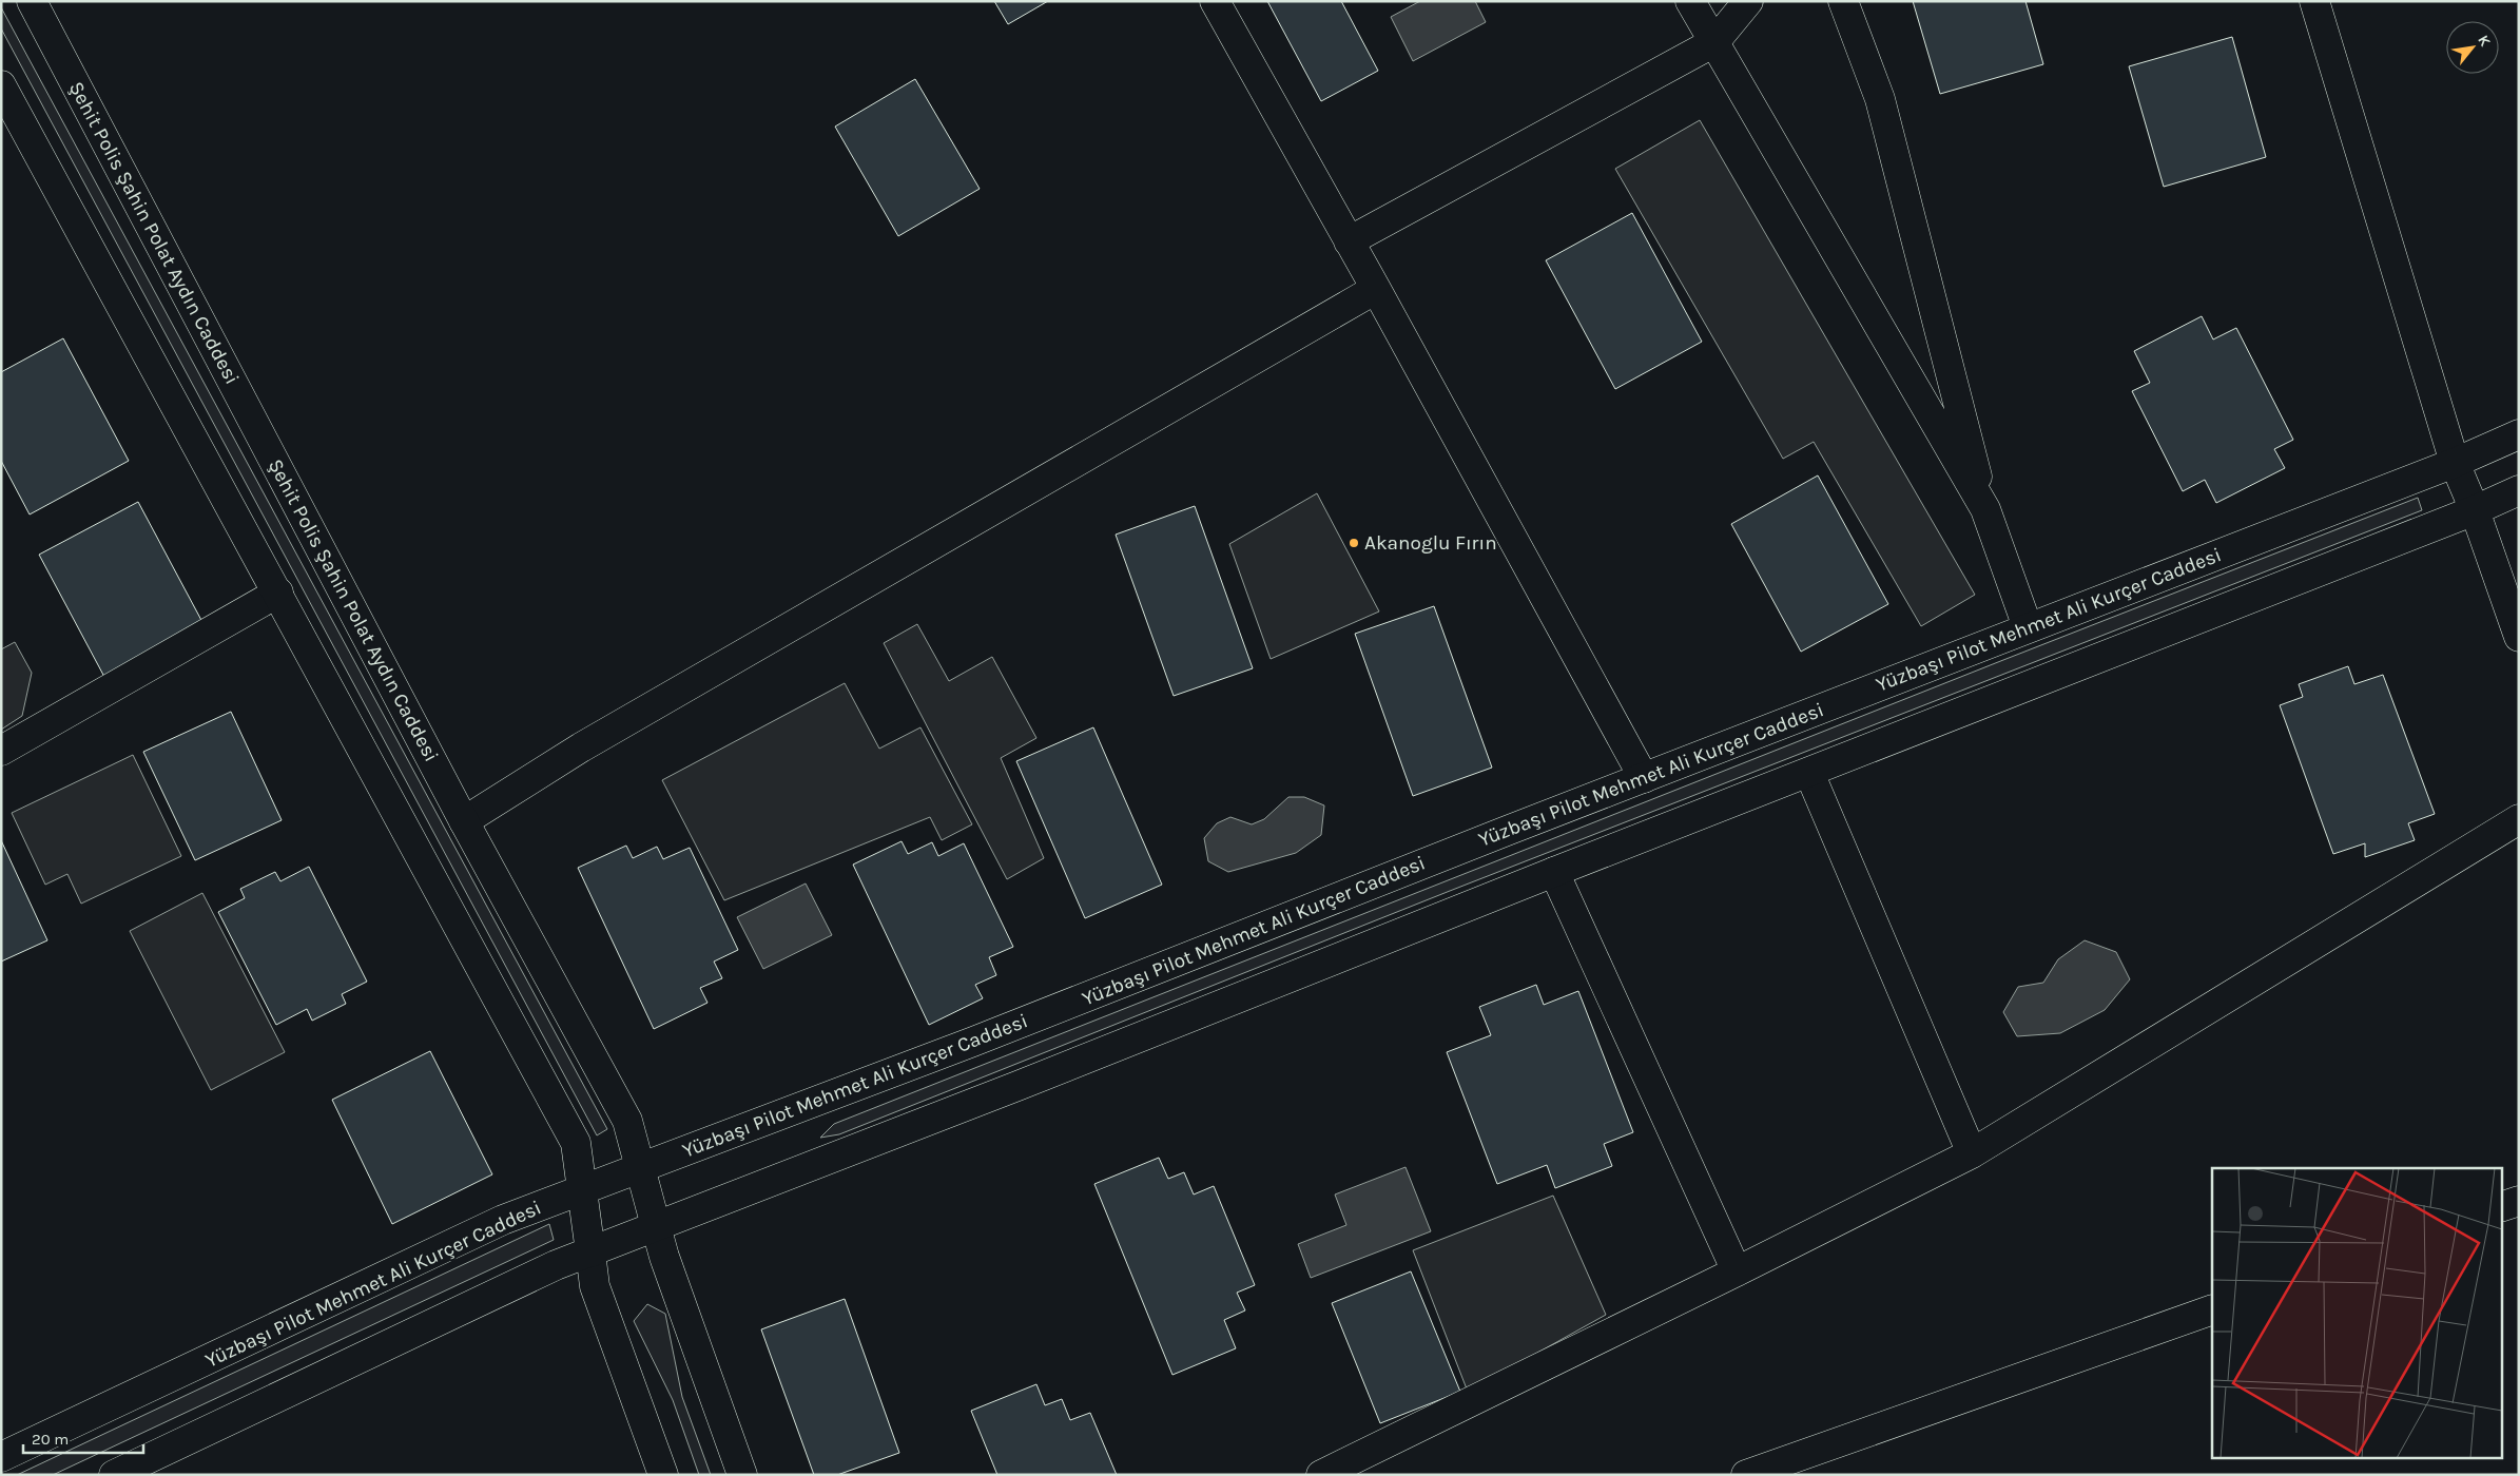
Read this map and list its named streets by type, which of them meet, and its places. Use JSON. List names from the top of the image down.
{
  "streets": {
    "main road": ["Şehit Polis Şahin Polat Aydın Caddesi", "Yüzbaşı Pilot Mehmet Ali Kurçer Caddesi"]
  },
  "crossings": [
    ["Şehit Polis Şahin Polat Aydın Caddesi", "Yüzbaşı Pilot Mehmet Ali Kurçer Caddesi"]
  ],
  "places": ["Akanoglu Fırın"],
  "scale_bar": "20 m",
  "north": "top right"
}
